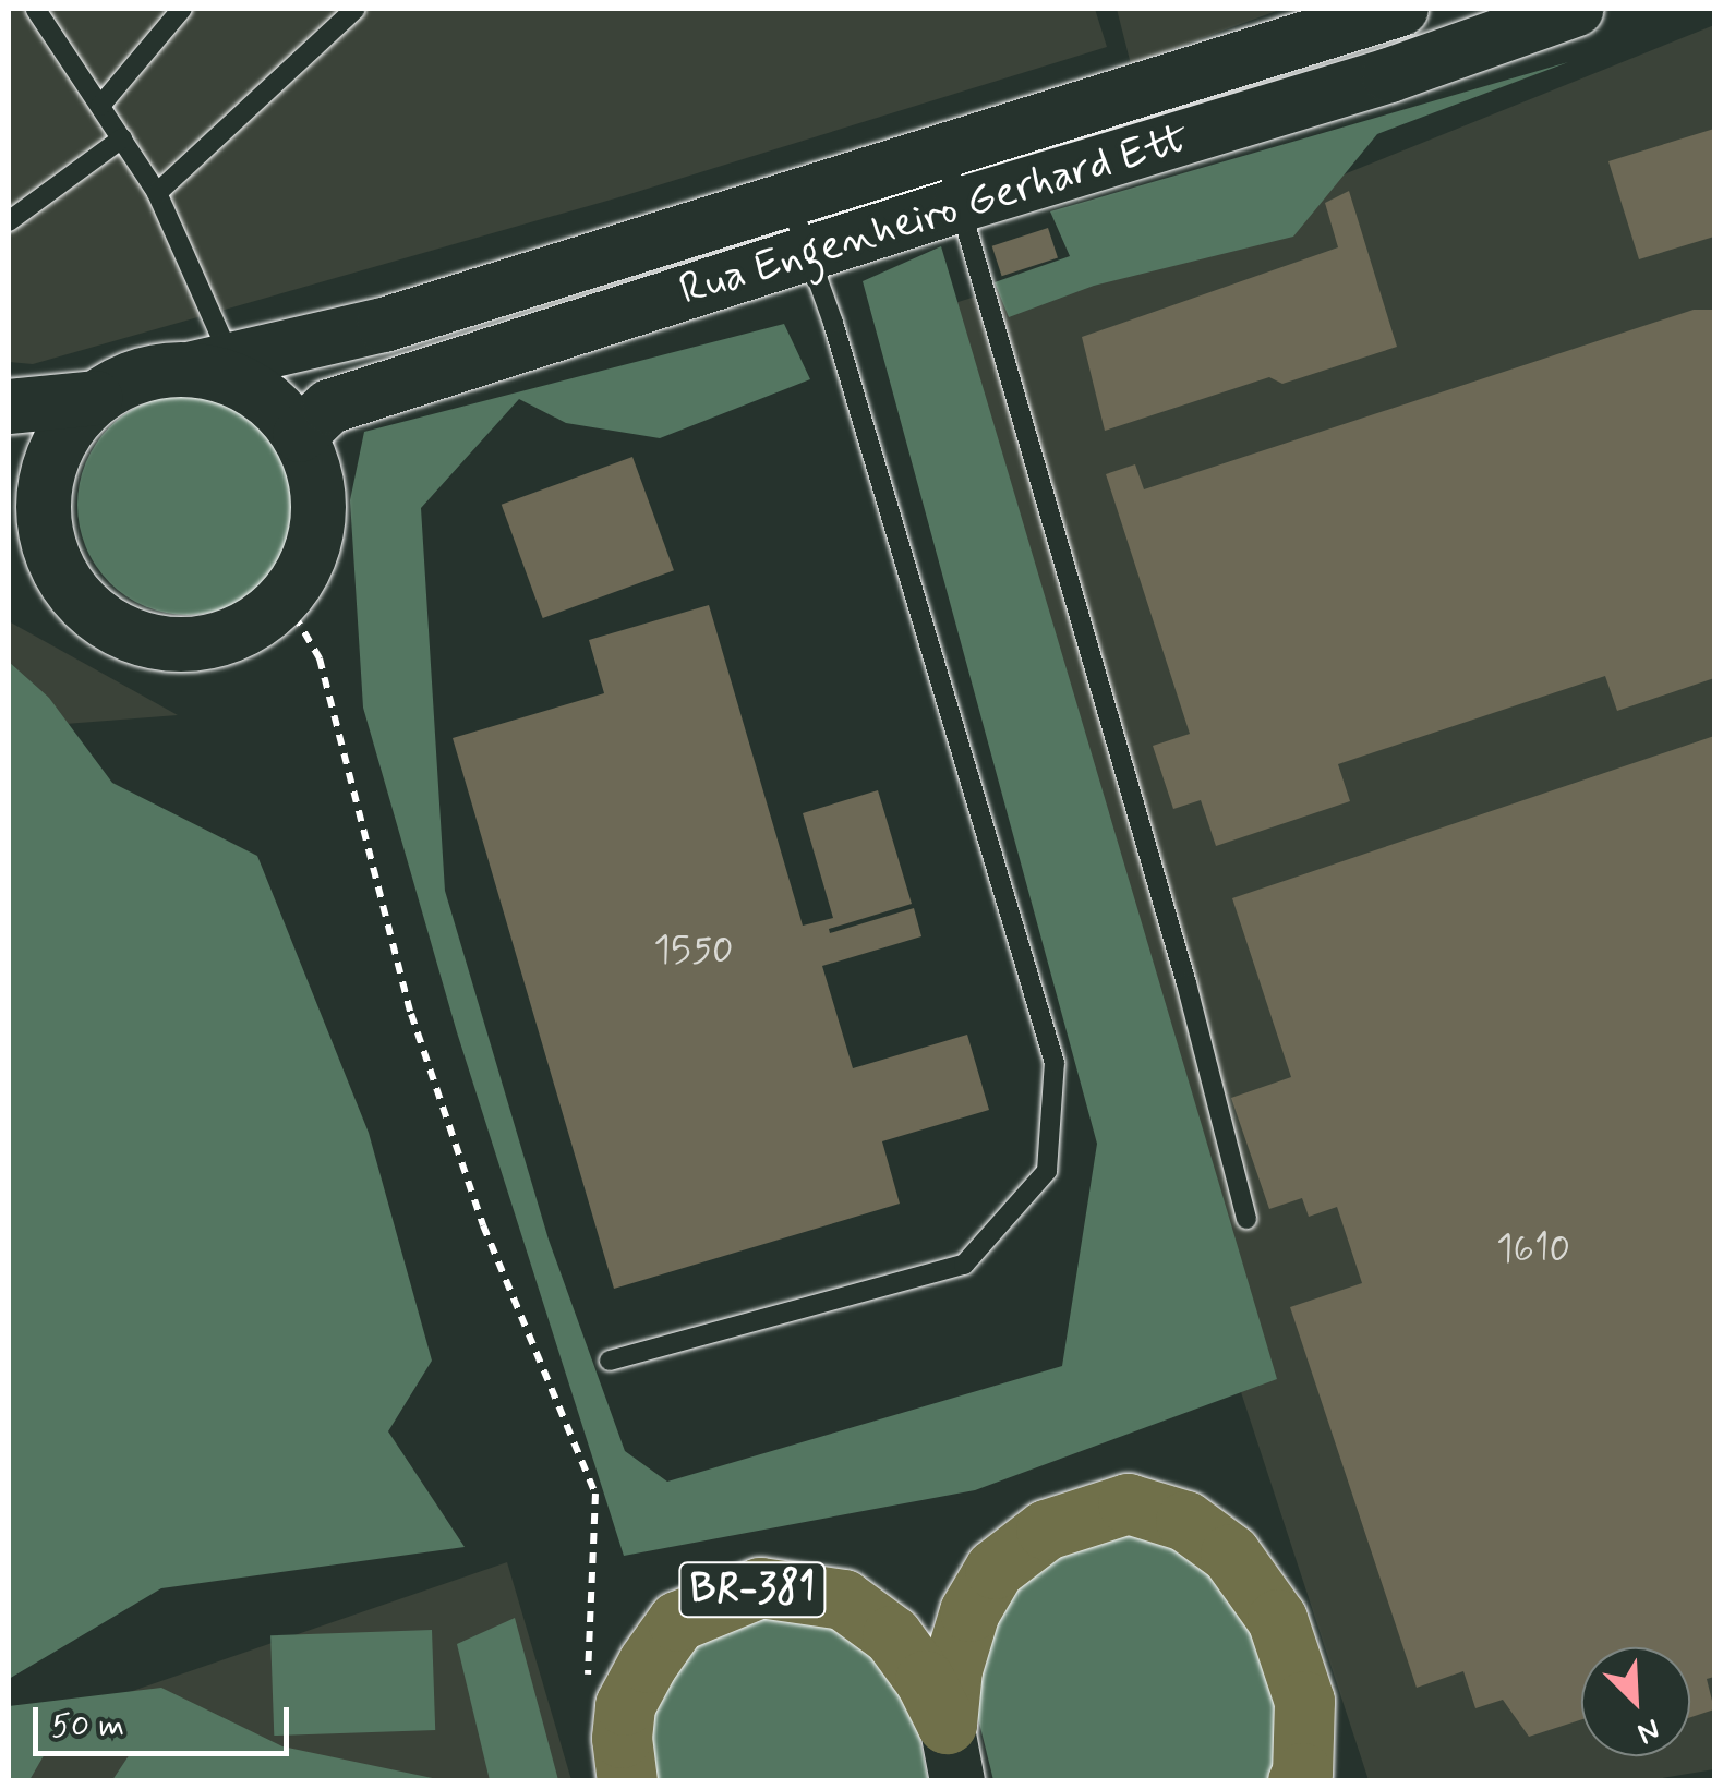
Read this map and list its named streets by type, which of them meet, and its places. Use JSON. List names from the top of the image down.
{
  "streets": {
    "highway": ["BR-381"],
    "main road": ["Rua Engenheiro Gerhard Ett"]
  },
  "house_numbers": ["1550", "1610"],
  "scale_bar": "50 m",
  "north": "bottom right"
}
